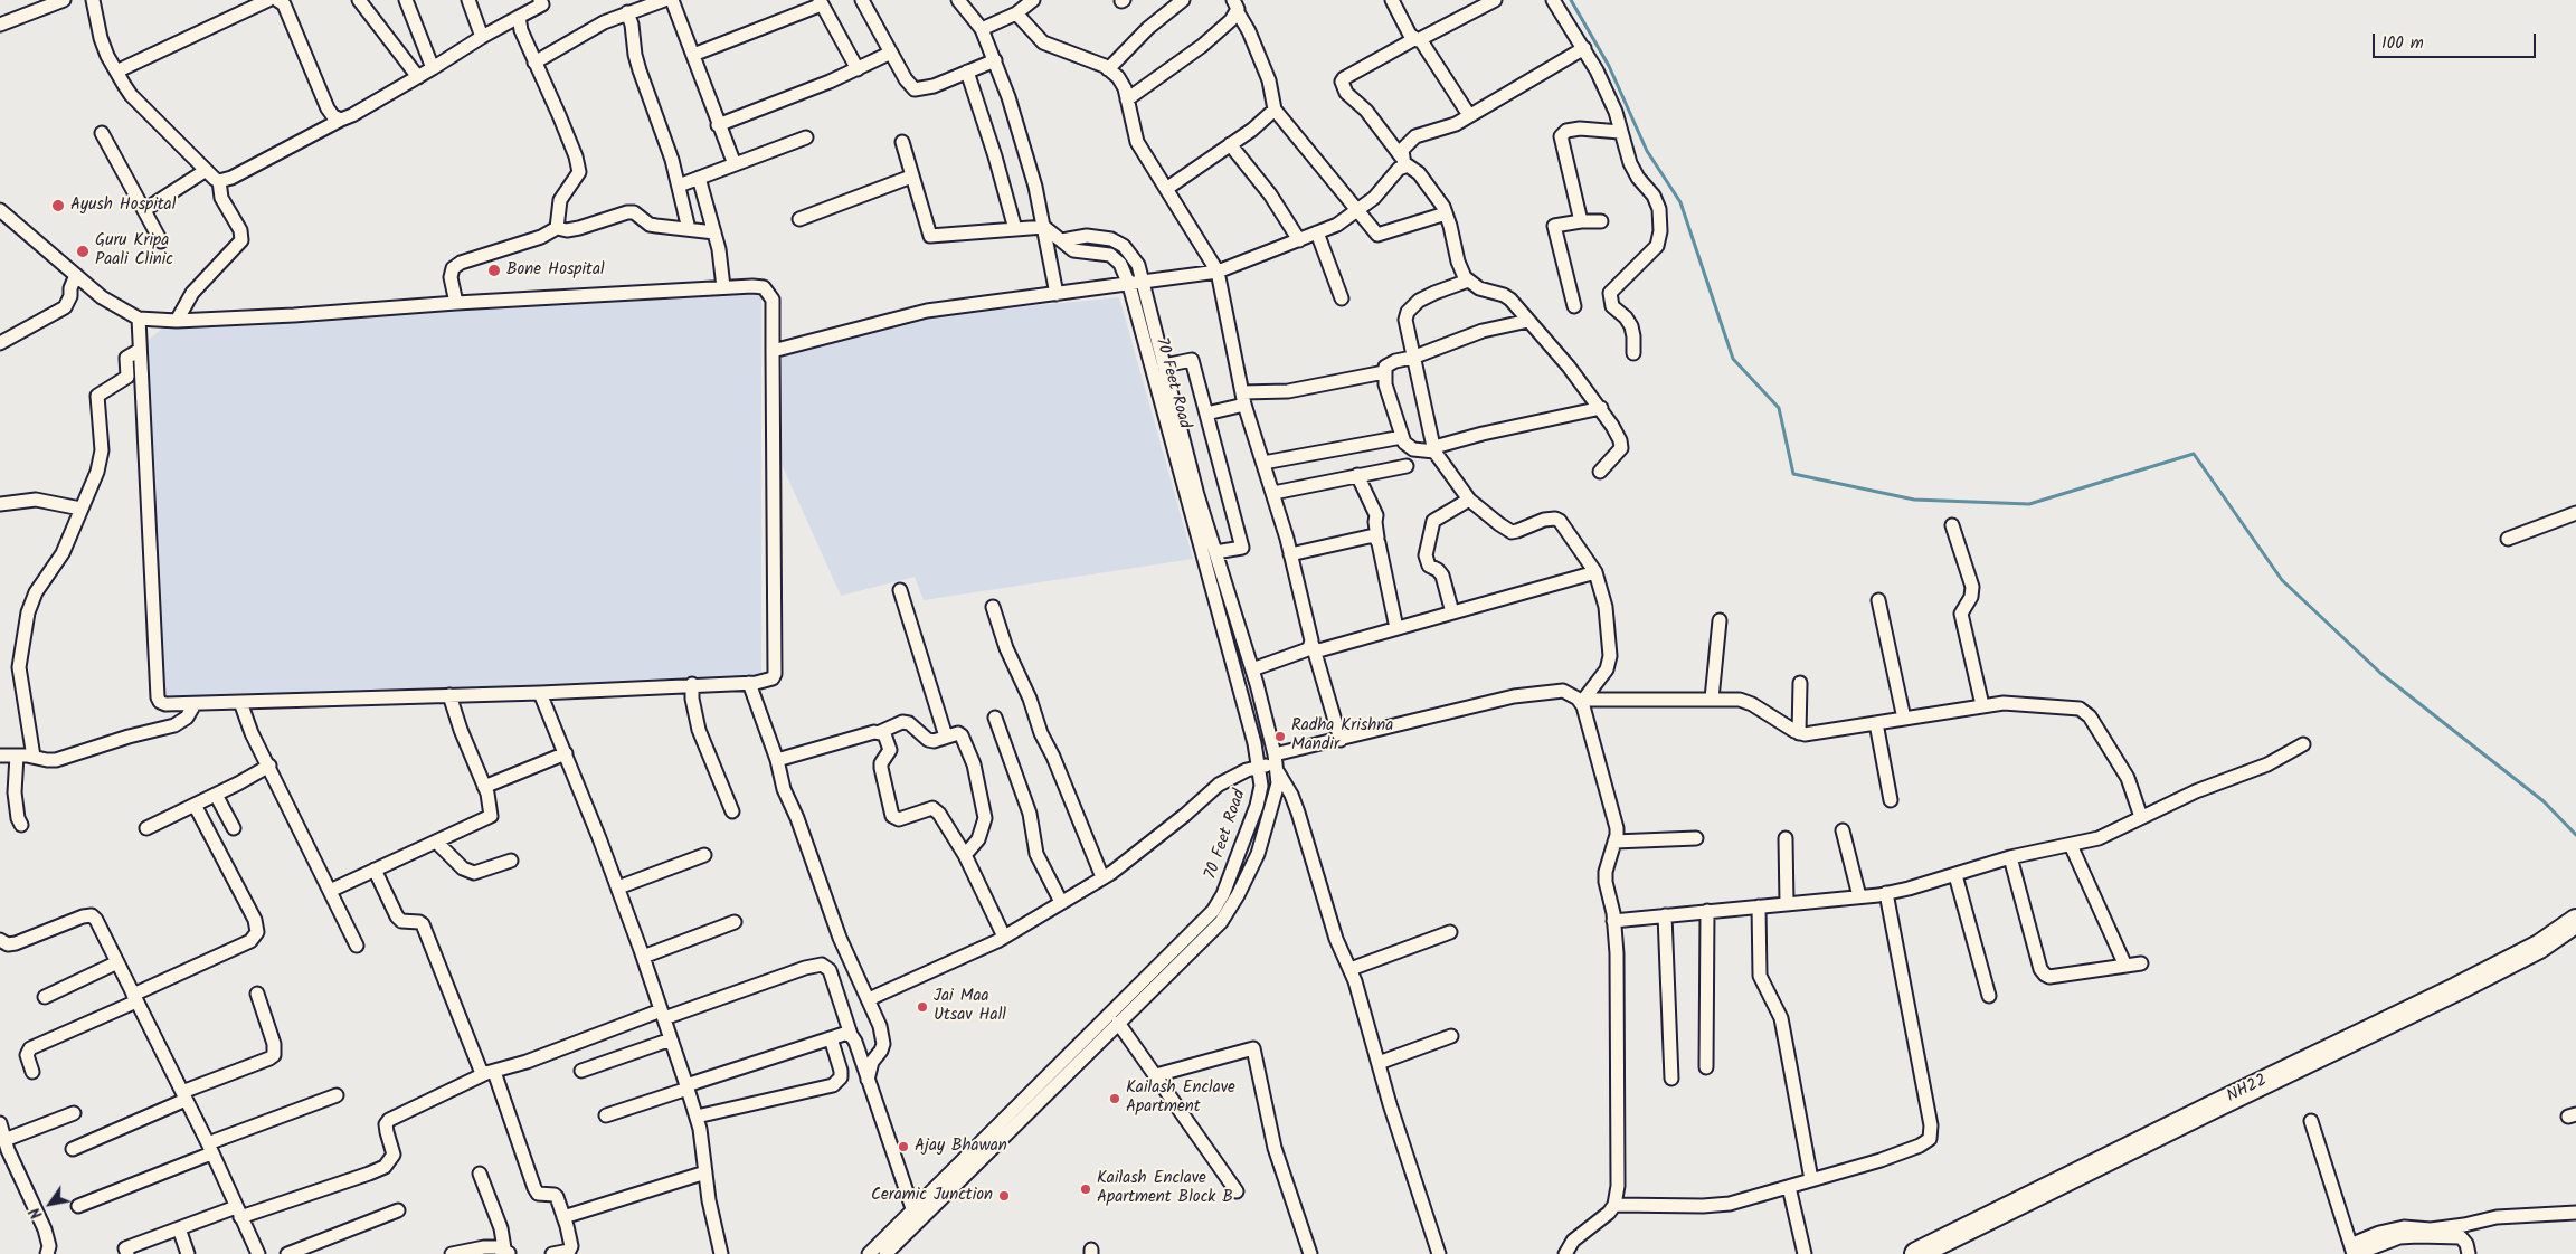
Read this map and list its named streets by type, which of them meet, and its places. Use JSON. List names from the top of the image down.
{
  "streets": {
    "highway": ["NH22"],
    "street": ["70 Feet Road"]
  },
  "places": [
    "Ayush Hospital",
    "Guru Kripa Paali Clinic",
    "Bone Hospital",
    "Radha Krishna Mandir",
    "Jai Maa Utsav Hall",
    "Kailash Enclave Apartment",
    "Ajay Bhawan",
    "Kailash Enclave Apartment Block B",
    "Ceramic Junction"
  ],
  "scale_bar": "100 m",
  "north": "bottom left"
}
